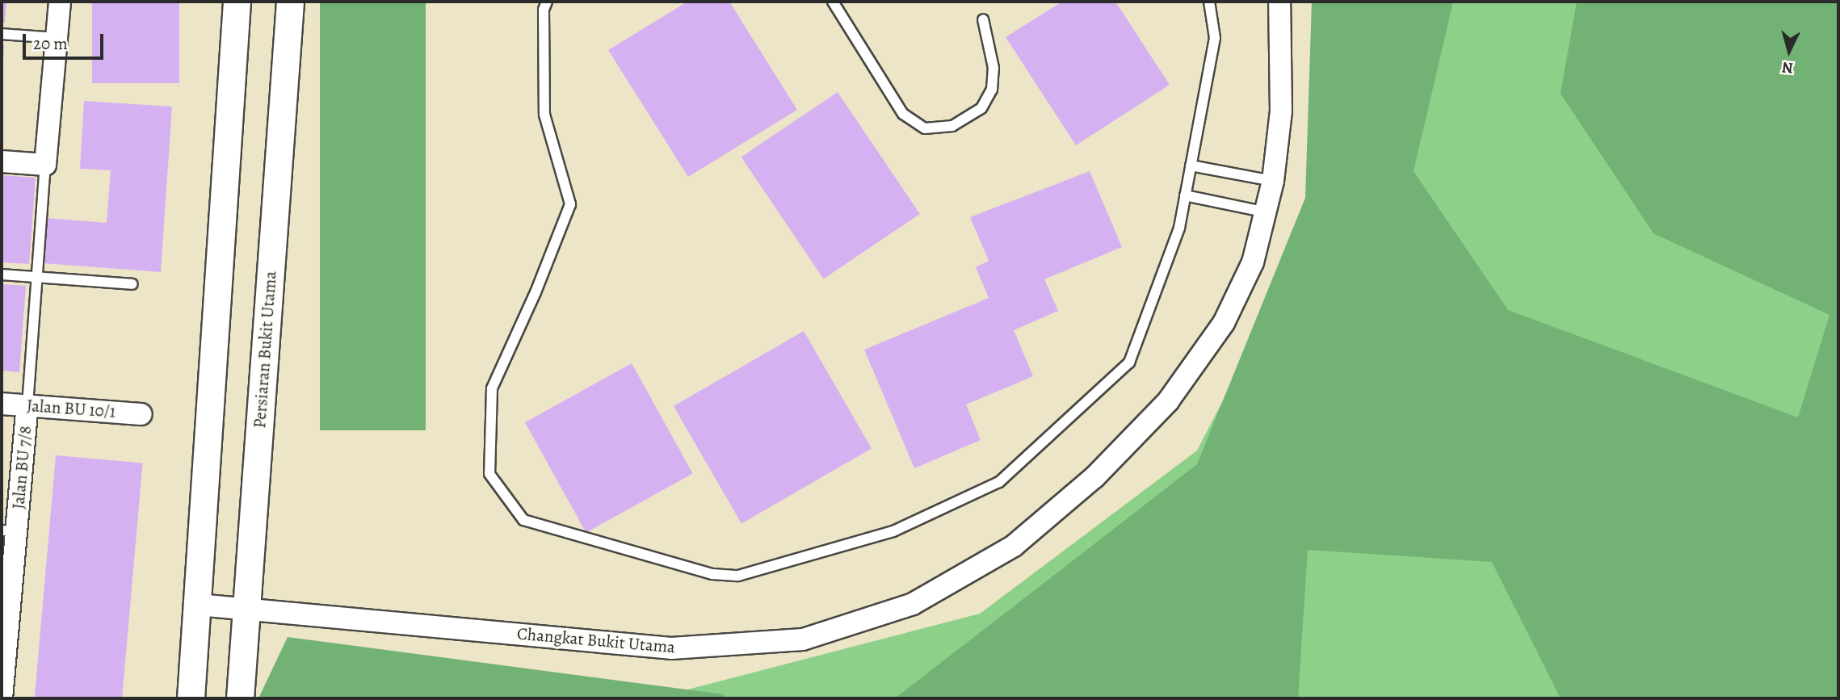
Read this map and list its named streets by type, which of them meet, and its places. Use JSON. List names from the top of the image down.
{
  "streets": {
    "street": [
      "Persiaran Bukit Utama",
      "Jalan BU 10/1",
      "Jalan BU 7/8",
      "Changkat Bukit Utama"
    ]
  },
  "crossings": [
    ["Persiaran Bukit Utama", "Changkat Bukit Utama"],
    ["Jalan BU 10/1", "Jalan BU 7/8"]
  ],
  "scale_bar": "20 m",
  "north": "bottom"
}
